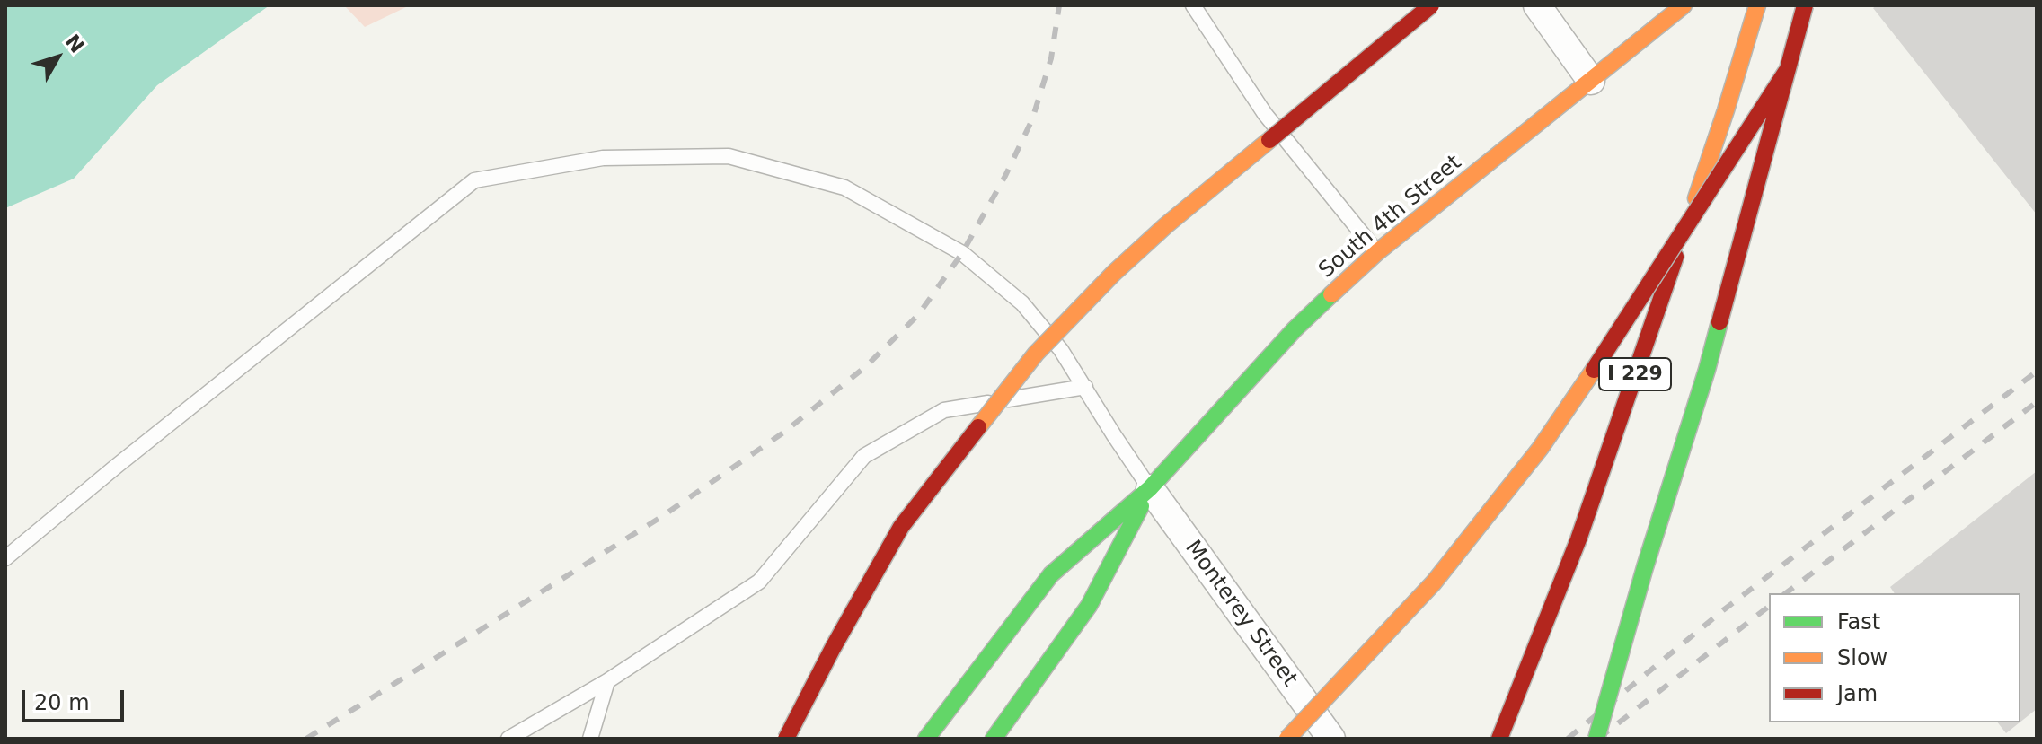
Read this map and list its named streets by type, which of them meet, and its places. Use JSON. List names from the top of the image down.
{
  "streets": {
    "main road": ["South 4th Street", "I 229"],
    "street": ["Monterey Street"]
  },
  "crossings": [
    ["South 4th Street", "Monterey Street"]
  ],
  "legend": ["Fast", "Slow", "Jam"],
  "scale_bar": "20 m",
  "north": "top right"
}
